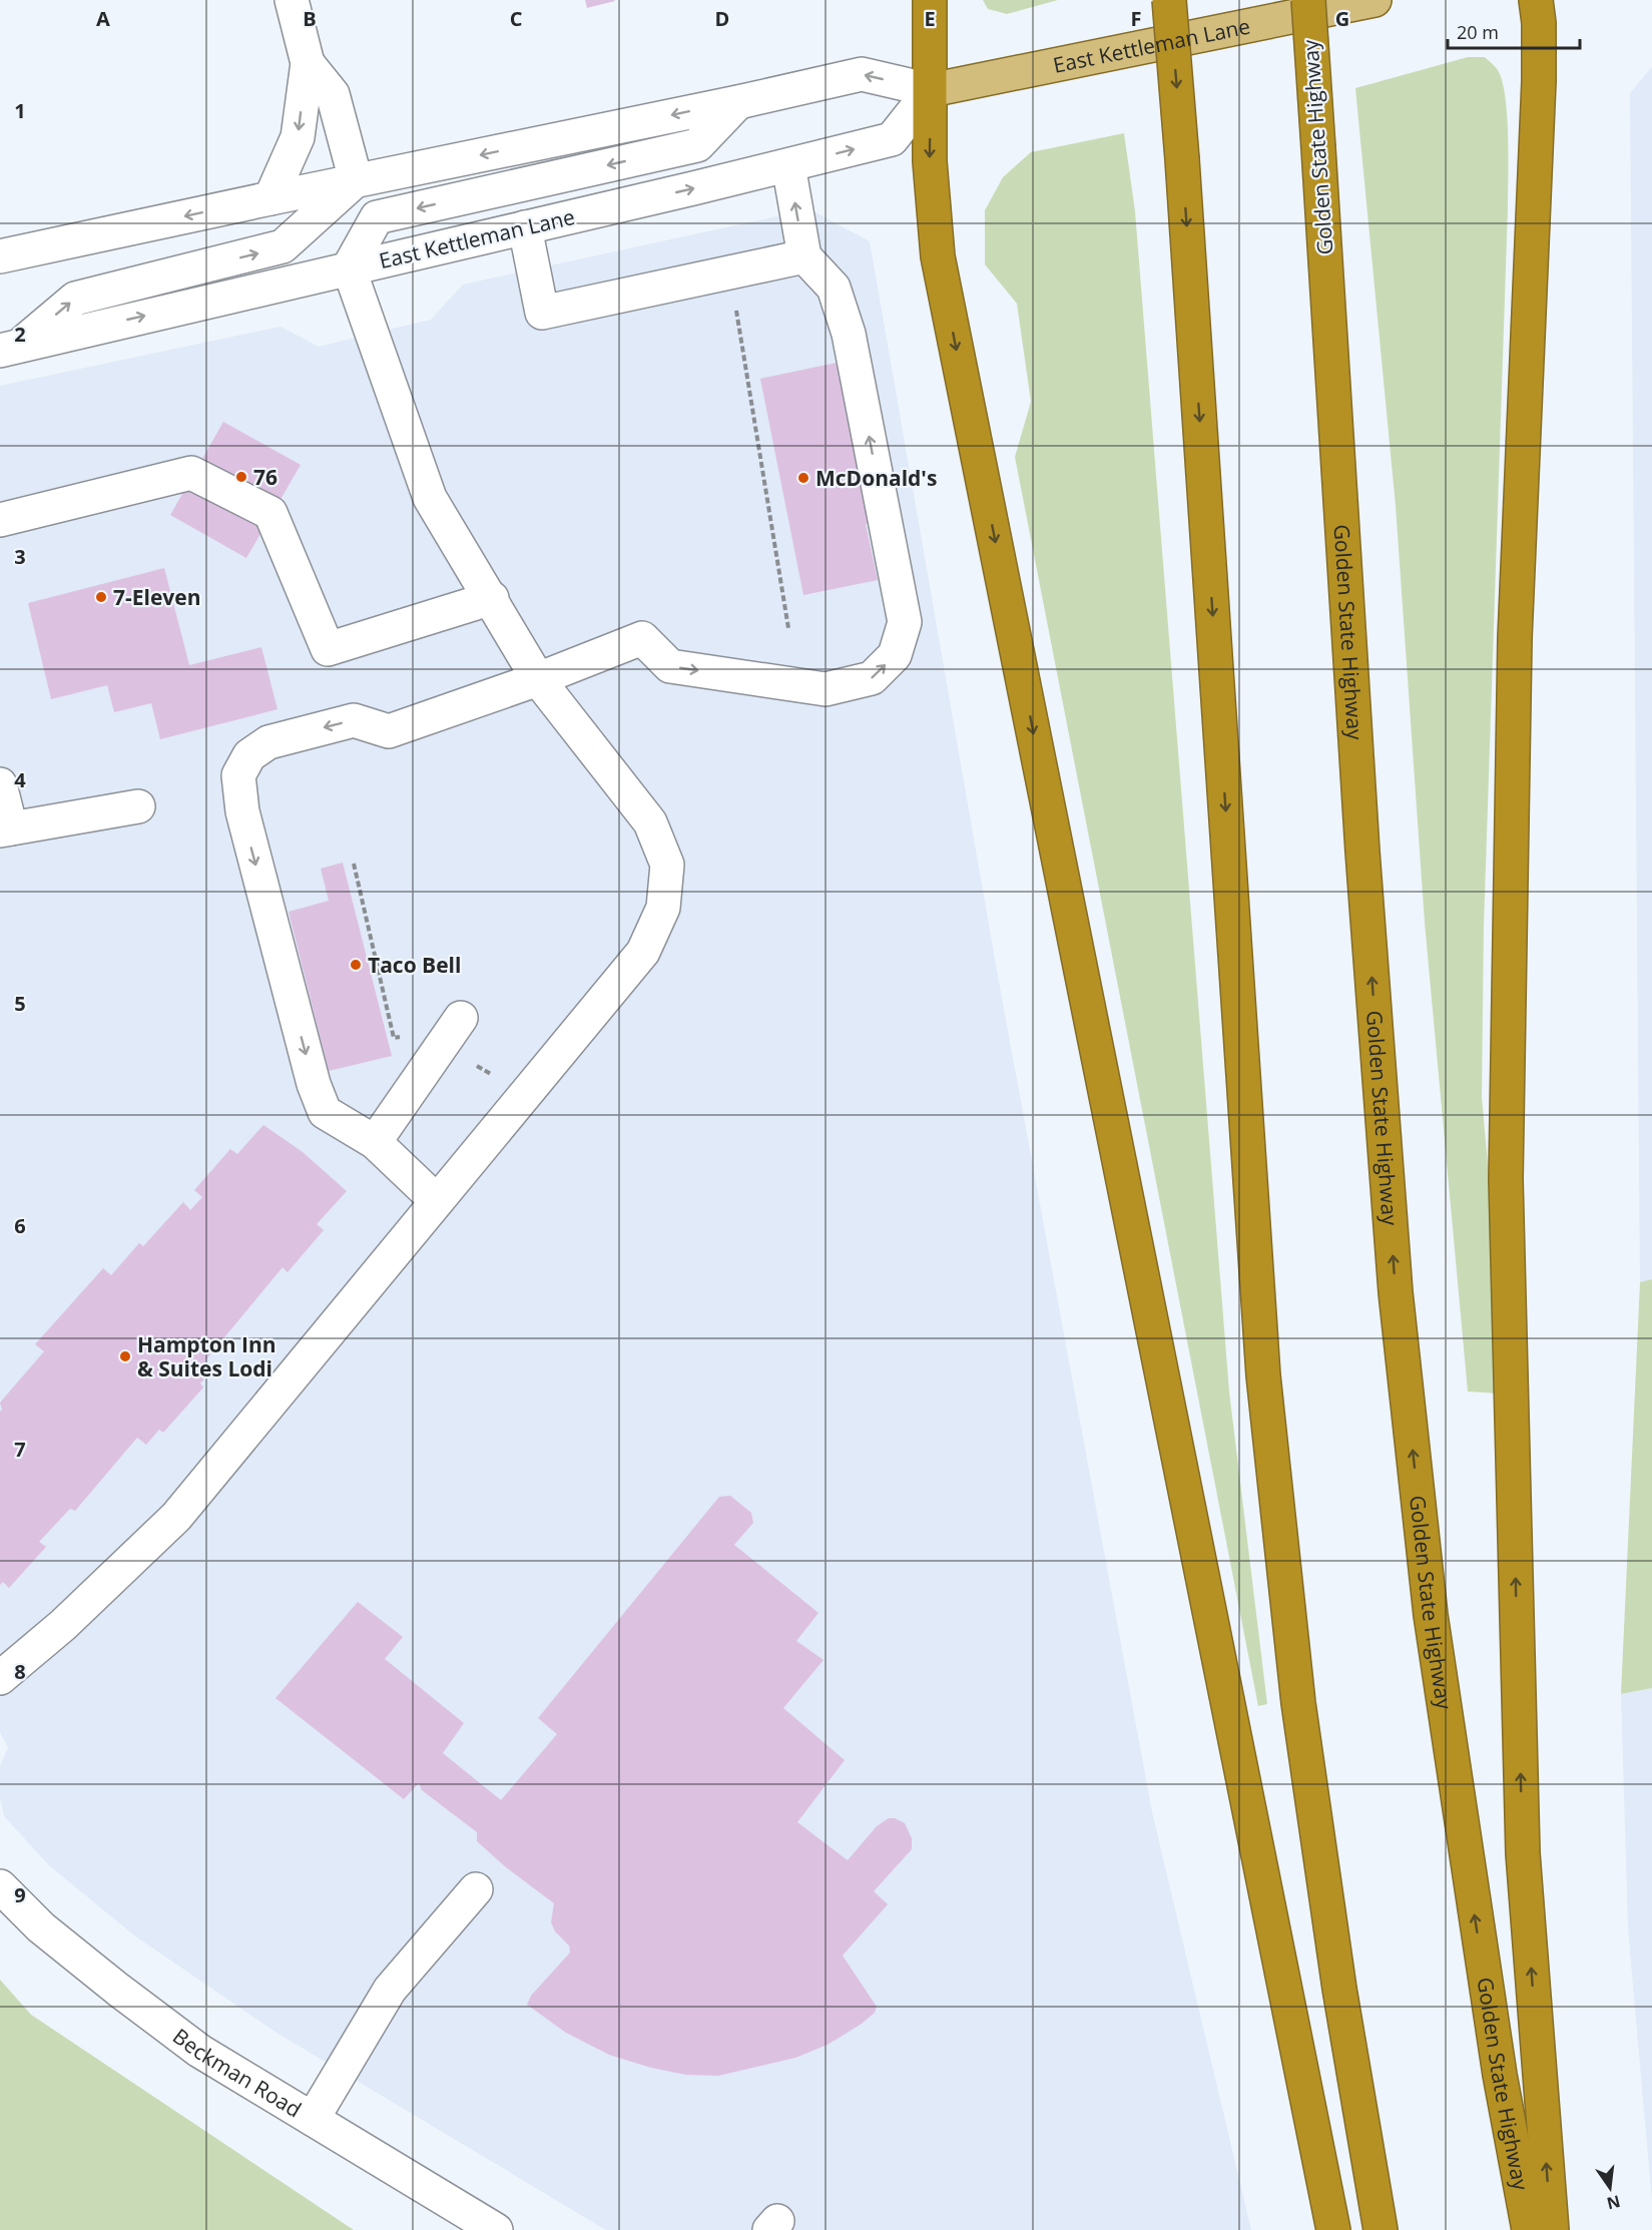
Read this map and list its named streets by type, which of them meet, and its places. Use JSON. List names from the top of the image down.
{
  "streets": {
    "highway": ["Golden State Highway"],
    "main road": ["East Kettleman Lane"],
    "street": ["Beckman Road"]
  },
  "places": [
    "76",
    "McDonald's",
    "7-Eleven",
    "Taco Bell",
    "Hampton Inn & Suites Lodi"
  ],
  "scale_bar": "20 m",
  "north": "bottom",
  "grid": {
    "columns": [
      "A",
      "B",
      "C",
      "D",
      "E",
      "F",
      "G"
    ],
    "rows": [
      "1",
      "2",
      "3",
      "4",
      "5",
      "6",
      "7",
      "8",
      "9"
    ]
  }
}
